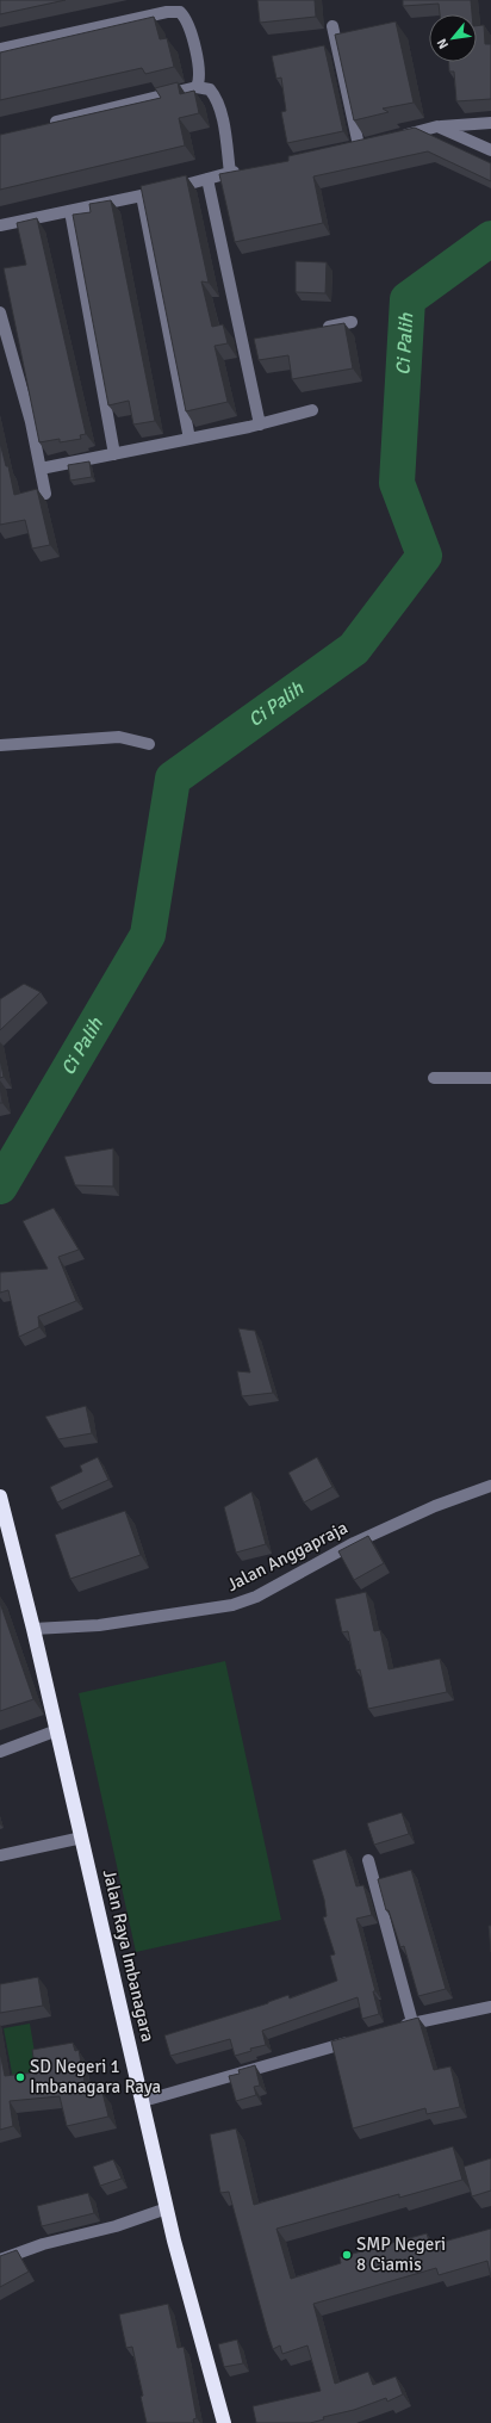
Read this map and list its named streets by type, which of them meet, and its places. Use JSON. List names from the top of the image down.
{
  "streets": {
    "highway": ["Jalan Raya Imbanagara"],
    "street": ["Jalan Anggapraja"]
  },
  "crossings": [
    ["Jalan Anggapraja", "Jalan Raya Imbanagara"]
  ],
  "water": ["Ci Palih"],
  "places": ["SD Negeri 1 Imbanagara Raya", "SMP Negeri 8 Ciamis"],
  "north": "bottom left"
}
